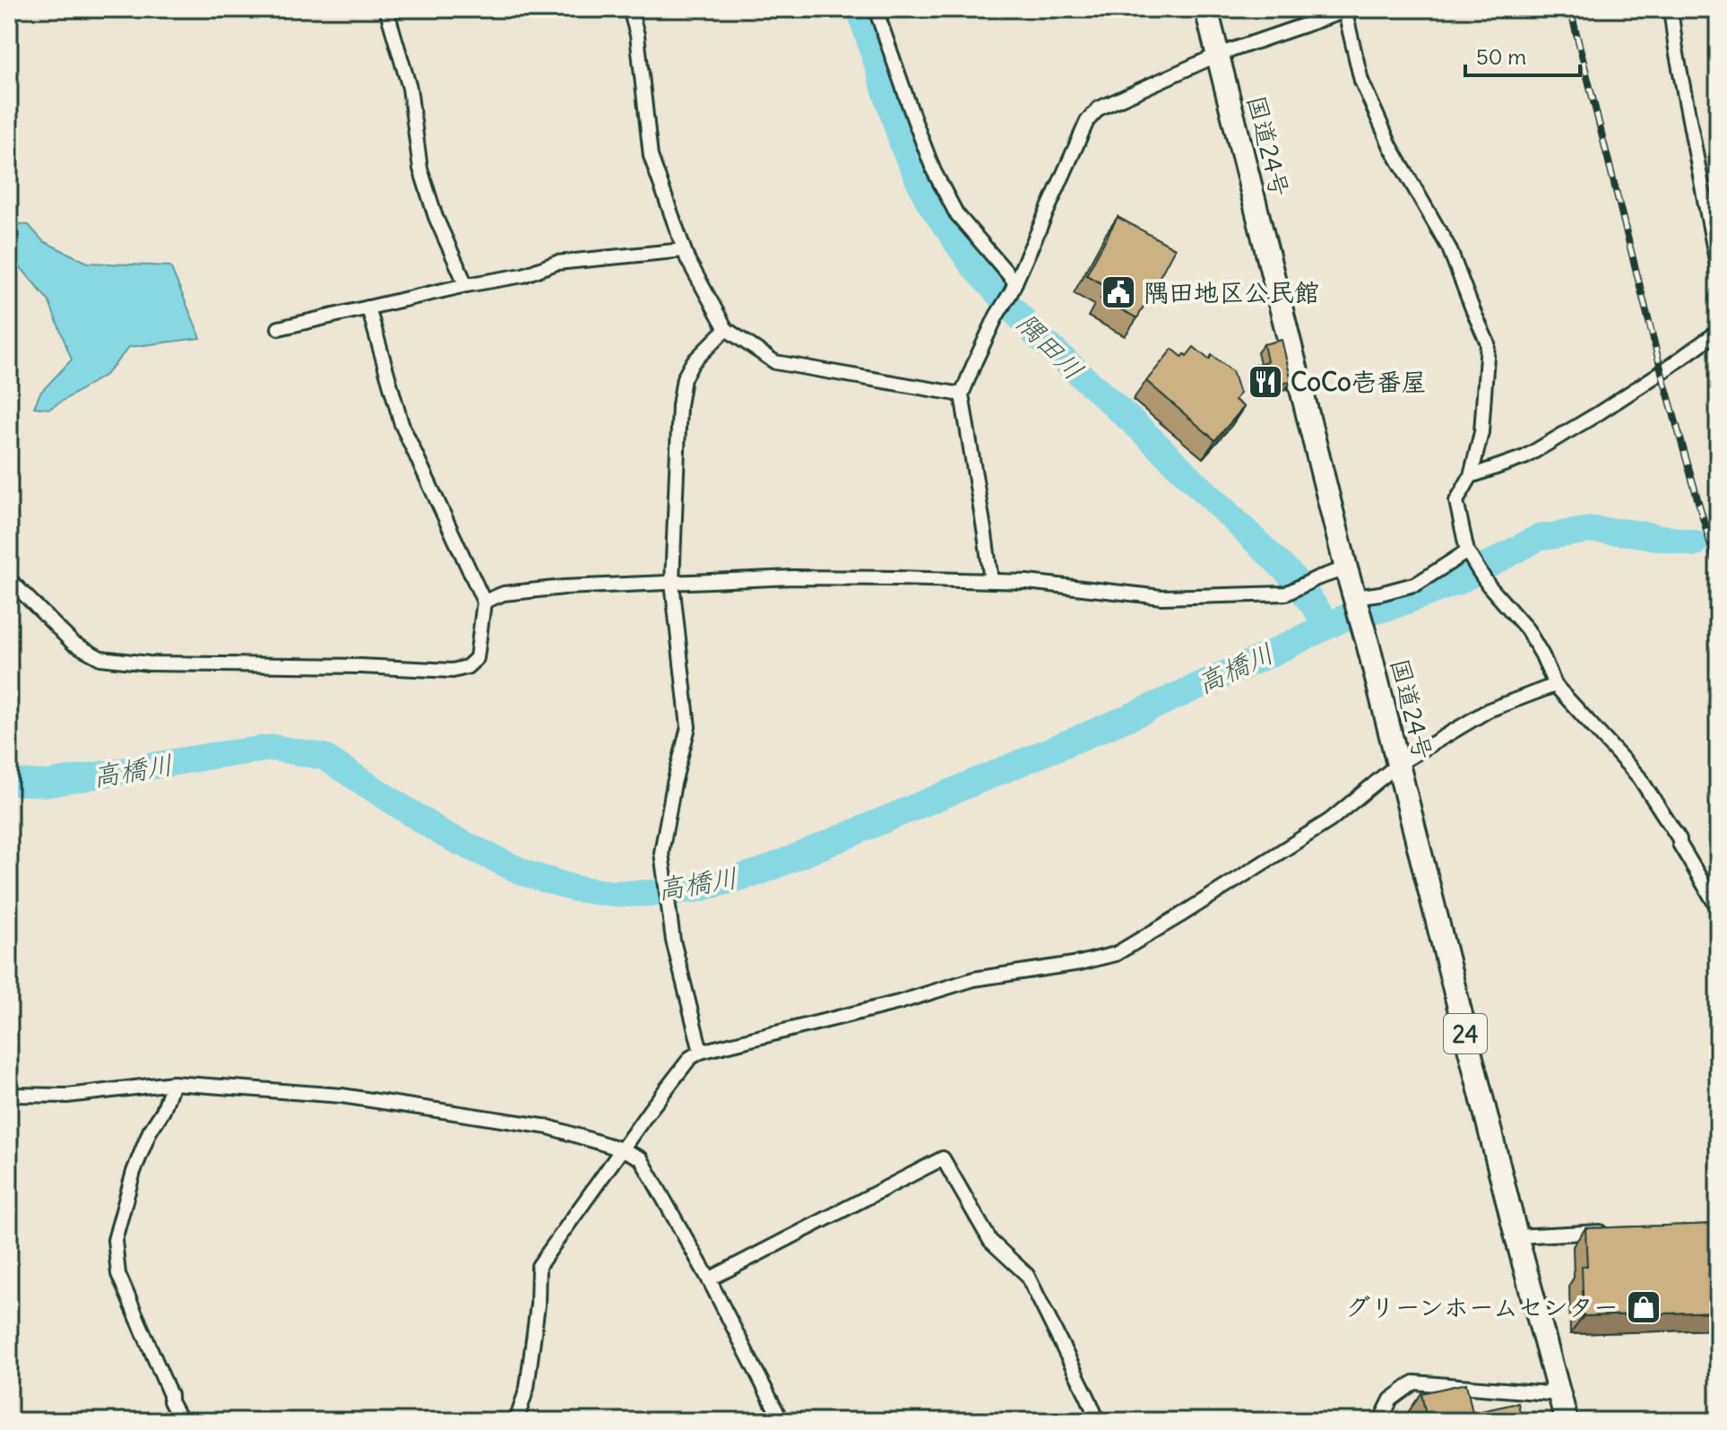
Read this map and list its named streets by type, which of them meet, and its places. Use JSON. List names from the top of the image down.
{
  "streets": {
    "highway": ["国道24号", "24"]
  },
  "water": ["隅田川", "高橋川"],
  "places": {
    "public building": ["隅田地区公民館"],
    "restaurant": ["CoCo壱番屋"],
    "shop": ["グリーンホームセンター"]
  },
  "scale_bar": "50 m"
}
